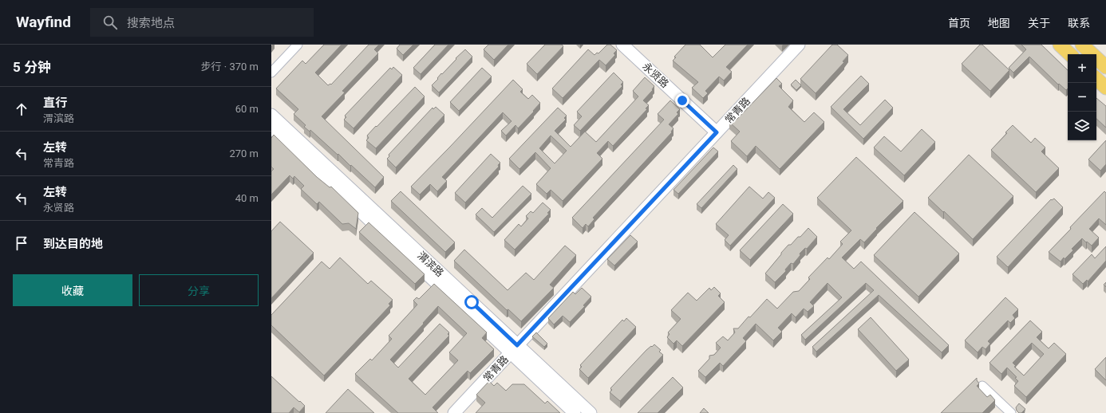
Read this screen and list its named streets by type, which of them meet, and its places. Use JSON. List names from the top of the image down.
{
  "streets": {
    "street": ["永贤路", "常青路", "渭滨路"]
  },
  "crossings": [
    ["永贤路", "常青路"],
    ["常青路", "渭滨路"]
  ],
  "page": {
    "header": "Wayfind",
    "search": "搜索地点",
    "nav": [
      "首页",
      "地图",
      "关于",
      "联系"
    ],
    "heading": ["5 分钟", "步行 · 370 m"],
    "map_buttons": ["+", "−"],
    "list": [
      ["直行", "渭滨路", "60 m"],
      ["左转", "常青路", "270 m"],
      ["左转", "永贤路", "40 m"],
      "到达目的地"
    ],
    "buttons": ["收藏", "分享"]
  }
}
